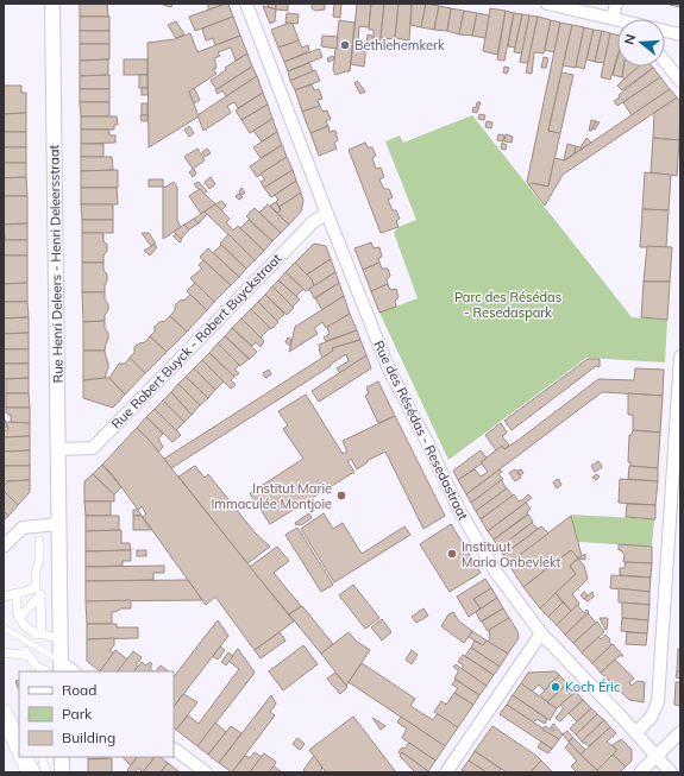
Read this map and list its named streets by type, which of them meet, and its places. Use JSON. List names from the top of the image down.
{
  "streets": {
    "street": ["Rue Henri Deleers - Henri Deleersstraat", "Rue Robert Buyck - Robert Buyckstraat", "Rue des Résédas - Resedastraat"]
  },
  "crossings": [
    ["Rue Henri Deleers - Henri Deleersstraat", "Rue Robert Buyck - Robert Buyckstraat"],
    ["Rue Robert Buyck - Robert Buyckstraat", "Rue des Résédas - Resedastraat"]
  ],
  "parks": ["Parc des Résédas - Resedaspark"],
  "places": [
    "Bethlehemkerk",
    "Institut Marie Immaculée Montjoie",
    "Instituut Maria Onbevlekt",
    "Koch Éric"
  ],
  "legend": ["Road", "Park", "Building"],
  "north": "left"
}
